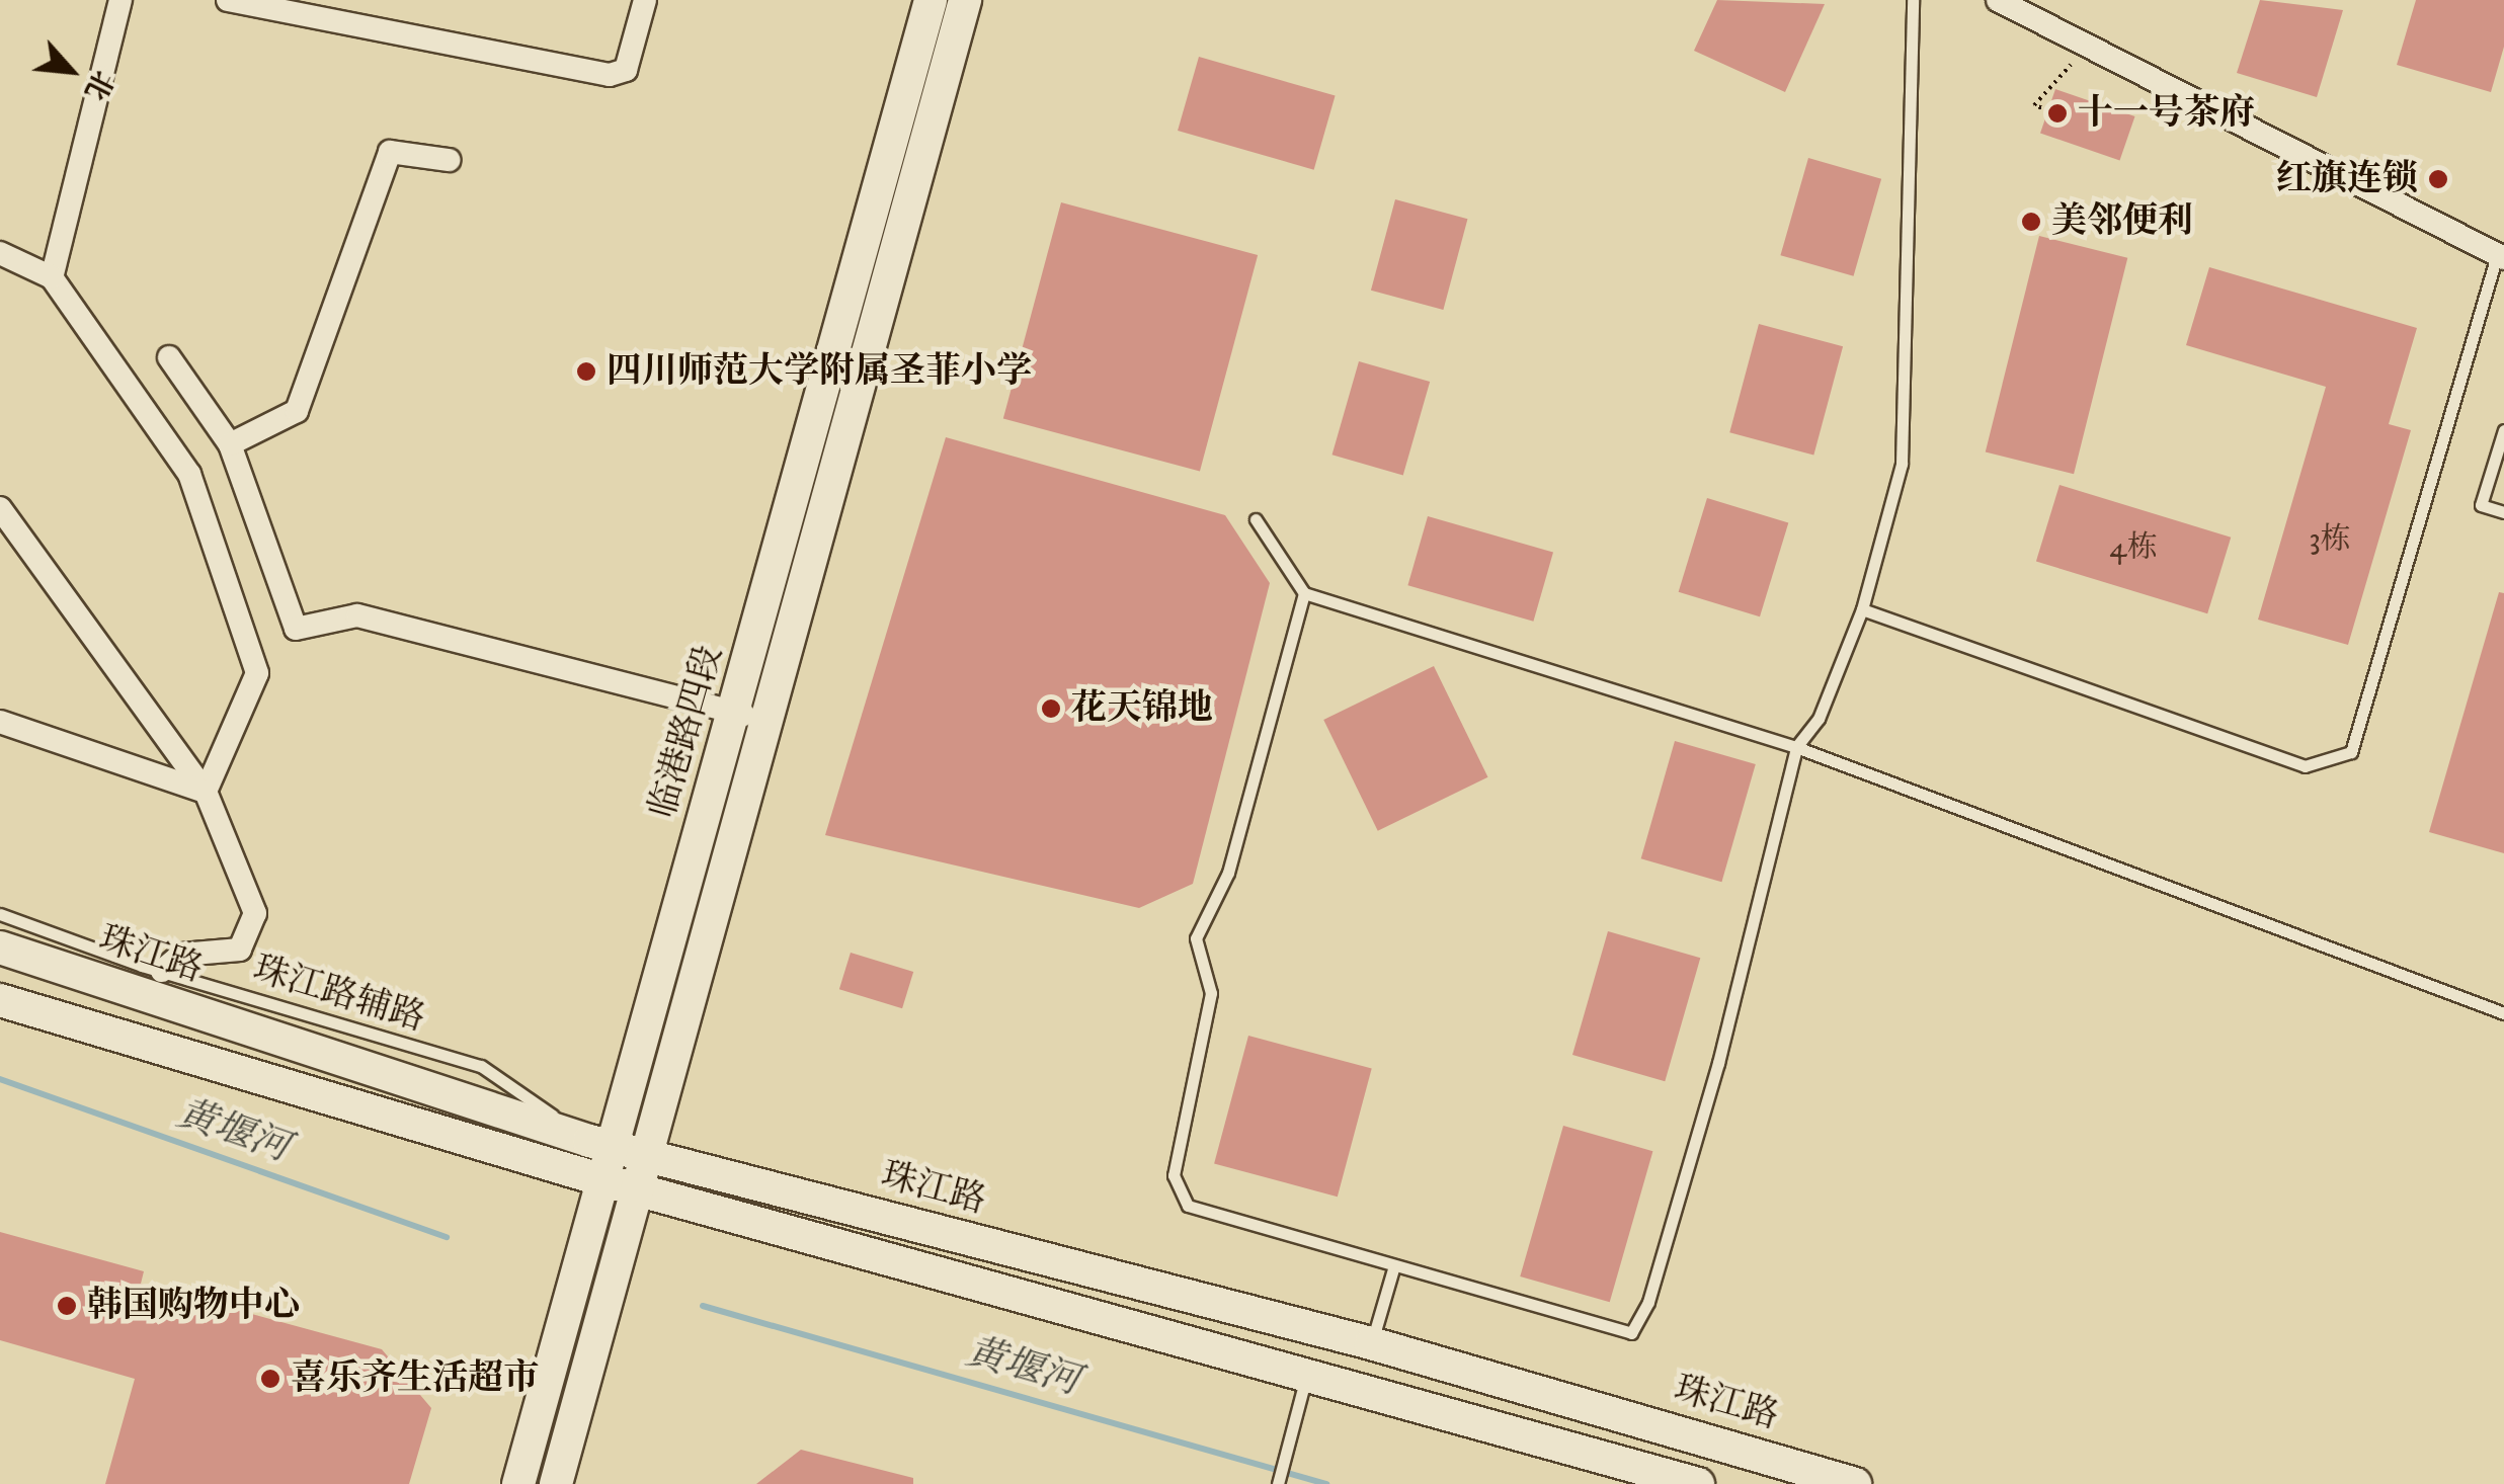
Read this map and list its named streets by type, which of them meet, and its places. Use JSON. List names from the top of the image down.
{
  "streets": {
    "main road": ["临港路四段", "珠江路"],
    "lane": ["珠江路辅路"]
  },
  "crossings": [
    ["临港路四段", "珠江路"],
    ["临港路四段", "珠江路辅路"],
    ["珠江路", "珠江路辅路"]
  ],
  "water": ["黄堰河"],
  "places": [
    "十一号茶府",
    "红旗连锁",
    "美邻便利",
    "四川师范大学附属圣菲小学",
    "花天锦地",
    "韩国购物中心",
    "喜乐齐生活超市"
  ],
  "house_numbers": ["3栋", "4栋"],
  "north": "bottom right"
}
